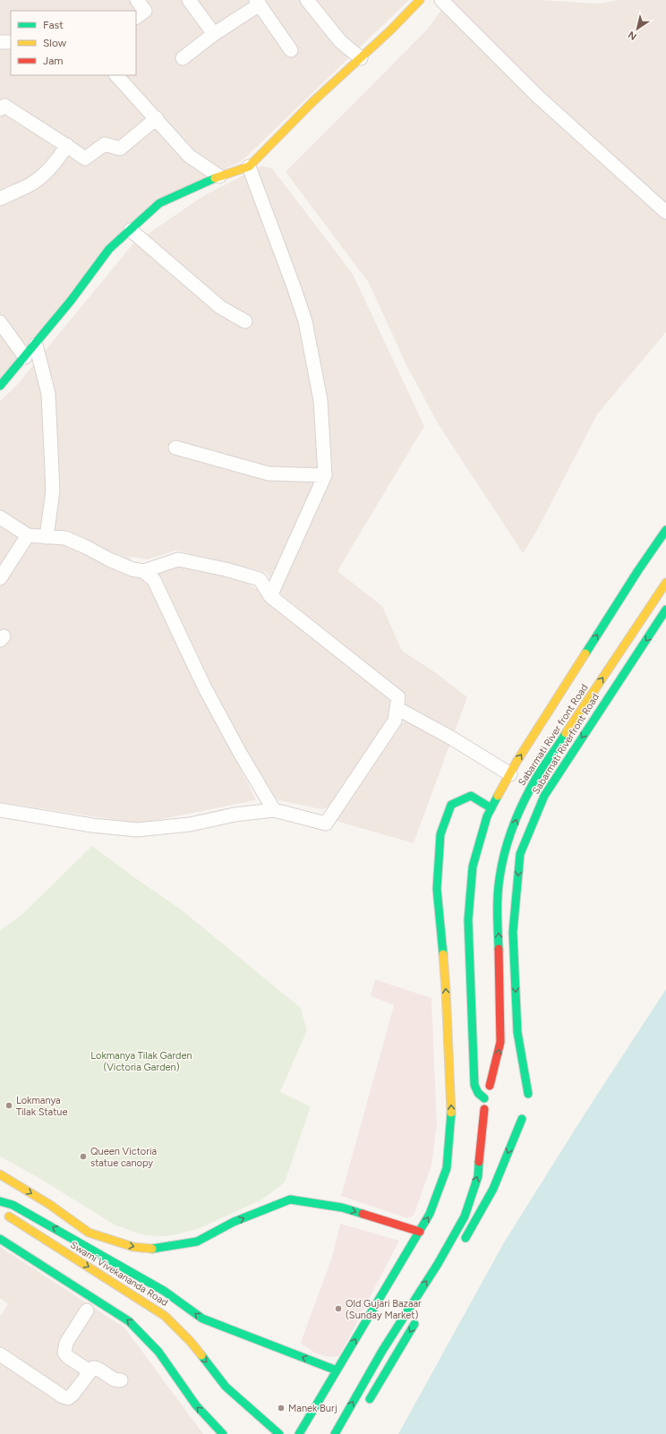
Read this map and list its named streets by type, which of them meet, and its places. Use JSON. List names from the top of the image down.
{
  "streets": {
    "main road": ["Sabarmati River front Road", "Sabarmati Riverfront Road", "Swami Vivekananda Road"]
  },
  "parks": ["Lokmanya Tilak Garden (Victoria Garden)"],
  "places": [
    "Lokmanya Tilak Statue",
    "Queen Victoria statue canopy",
    "Old Gujari Bazaar (Sunday Market)",
    "Manek Burj"
  ],
  "legend": ["Fast", "Slow", "Jam"],
  "north": "bottom left"
}
